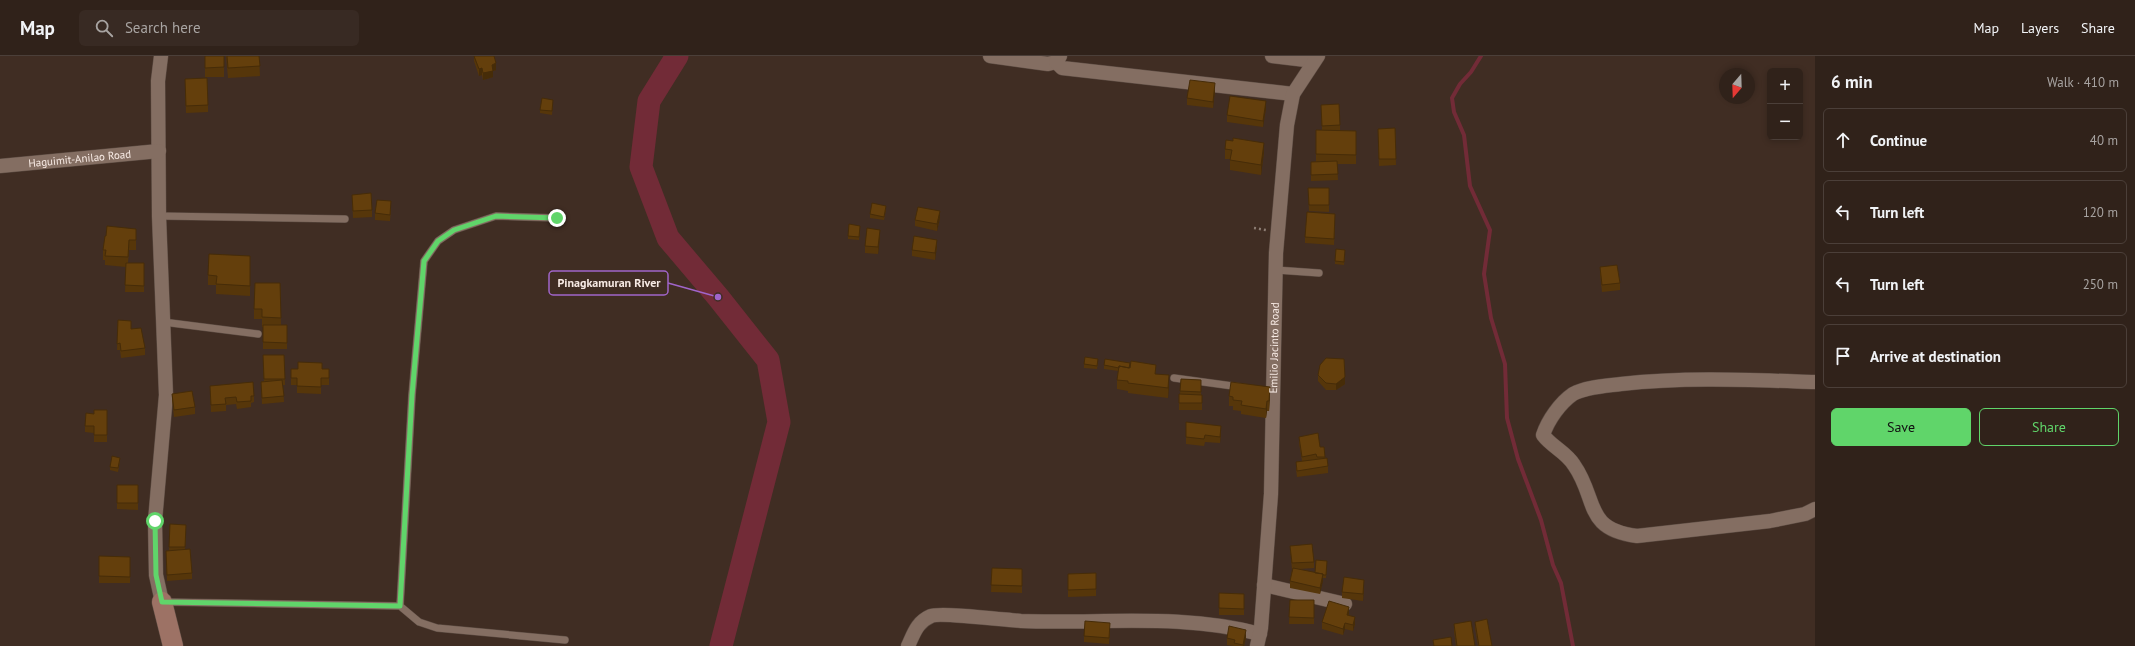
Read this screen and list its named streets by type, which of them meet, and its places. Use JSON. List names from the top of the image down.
{
  "streets": {
    "street": ["Haguimit-Anilao Road", "Emilio Jacinto Road"]
  },
  "places": ["Pinagkamuran River"],
  "north": "bottom",
  "page": {
    "header": "Map",
    "search": "Search here",
    "nav": ["Map", "Layers", "Share"],
    "heading": ["6 min", "Walk · 410 m"],
    "map_buttons": ["+", "−"],
    "list": [
      ["Continue", "40 m"],
      ["Turn left", "120 m"],
      ["Turn left", "250 m"],
      "Arrive at destination"
    ],
    "buttons": ["Save", "Share"]
  }
}
